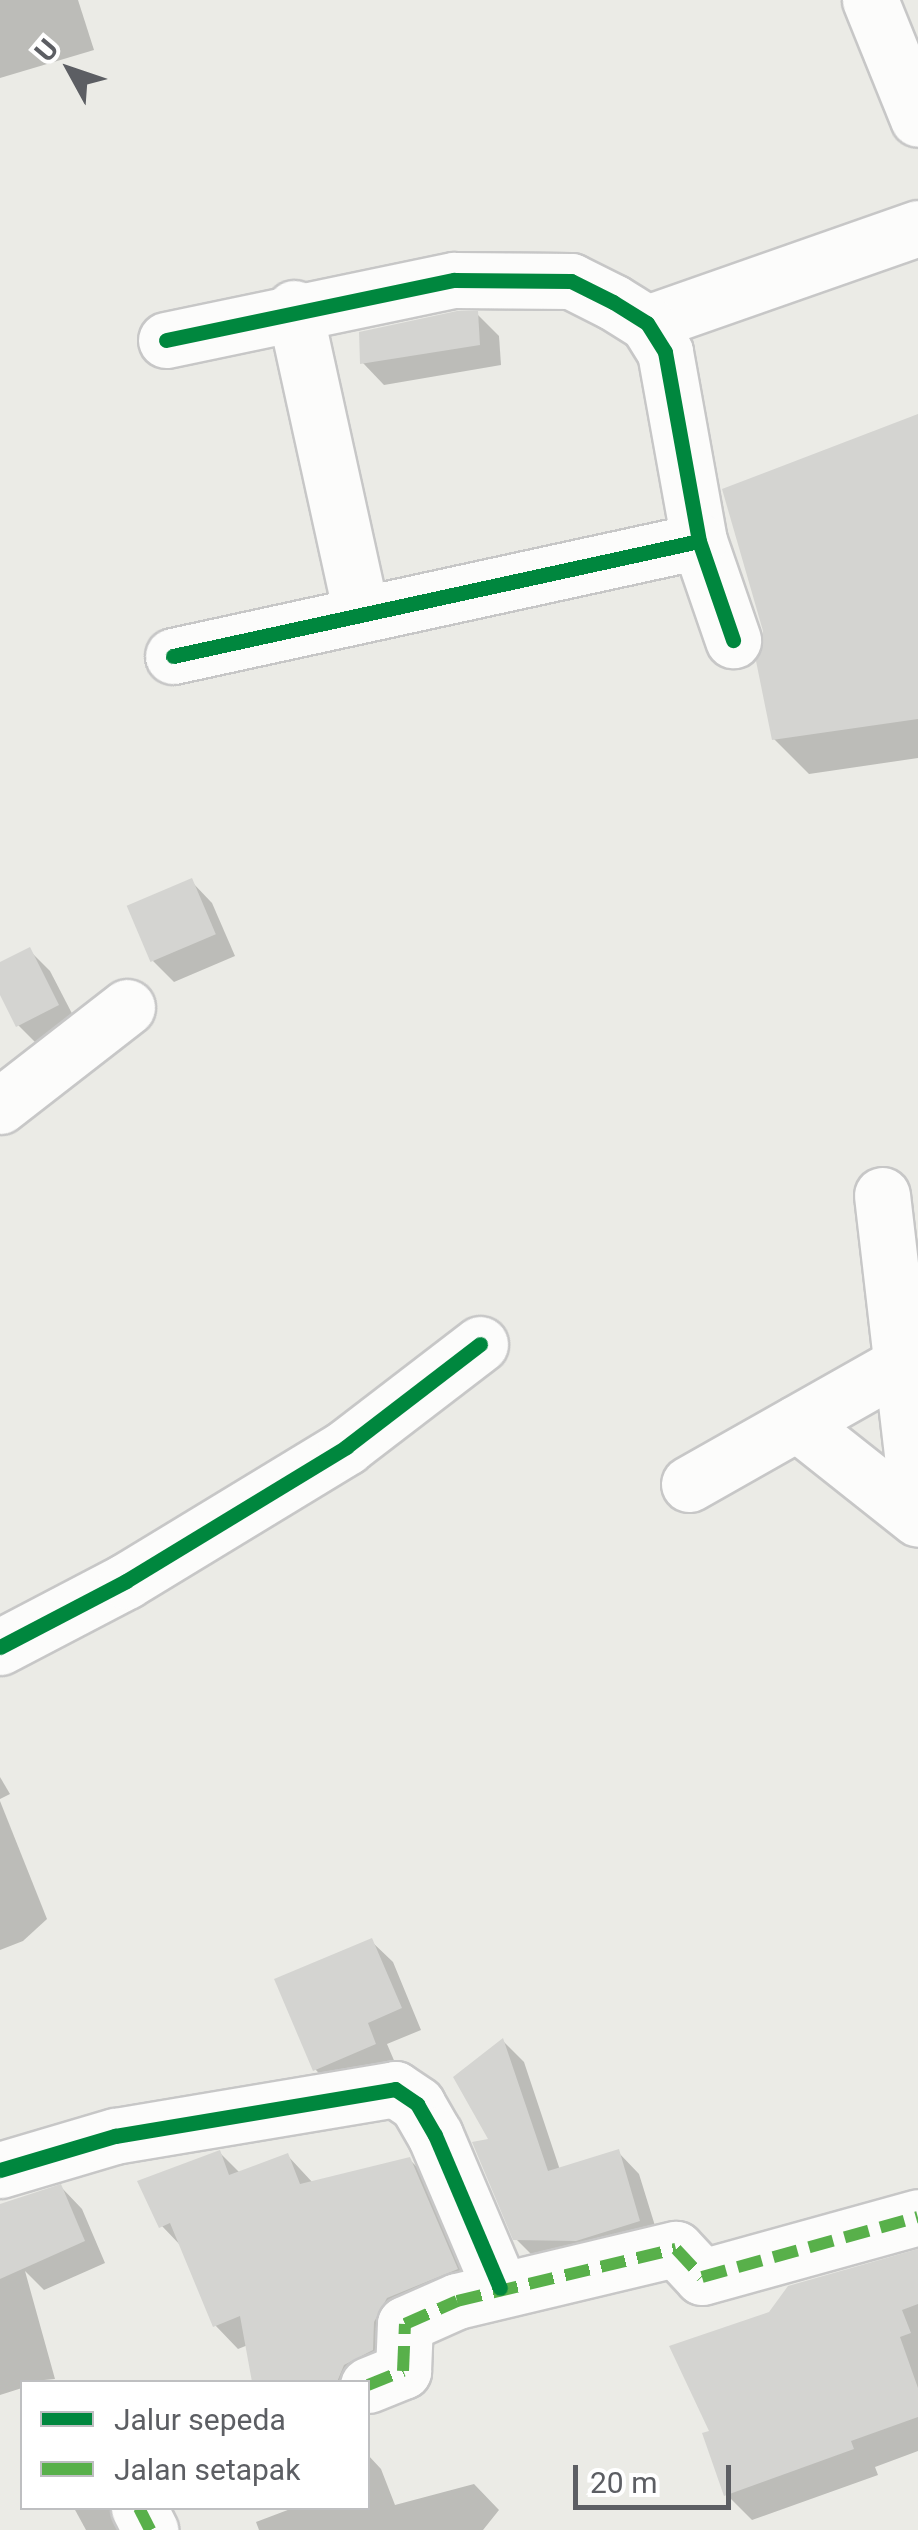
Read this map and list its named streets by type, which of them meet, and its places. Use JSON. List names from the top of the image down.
{
  "legend": ["Jalur sepeda", "Jalan setapak"],
  "scale_bar": "20 m",
  "north": "top left"
}
